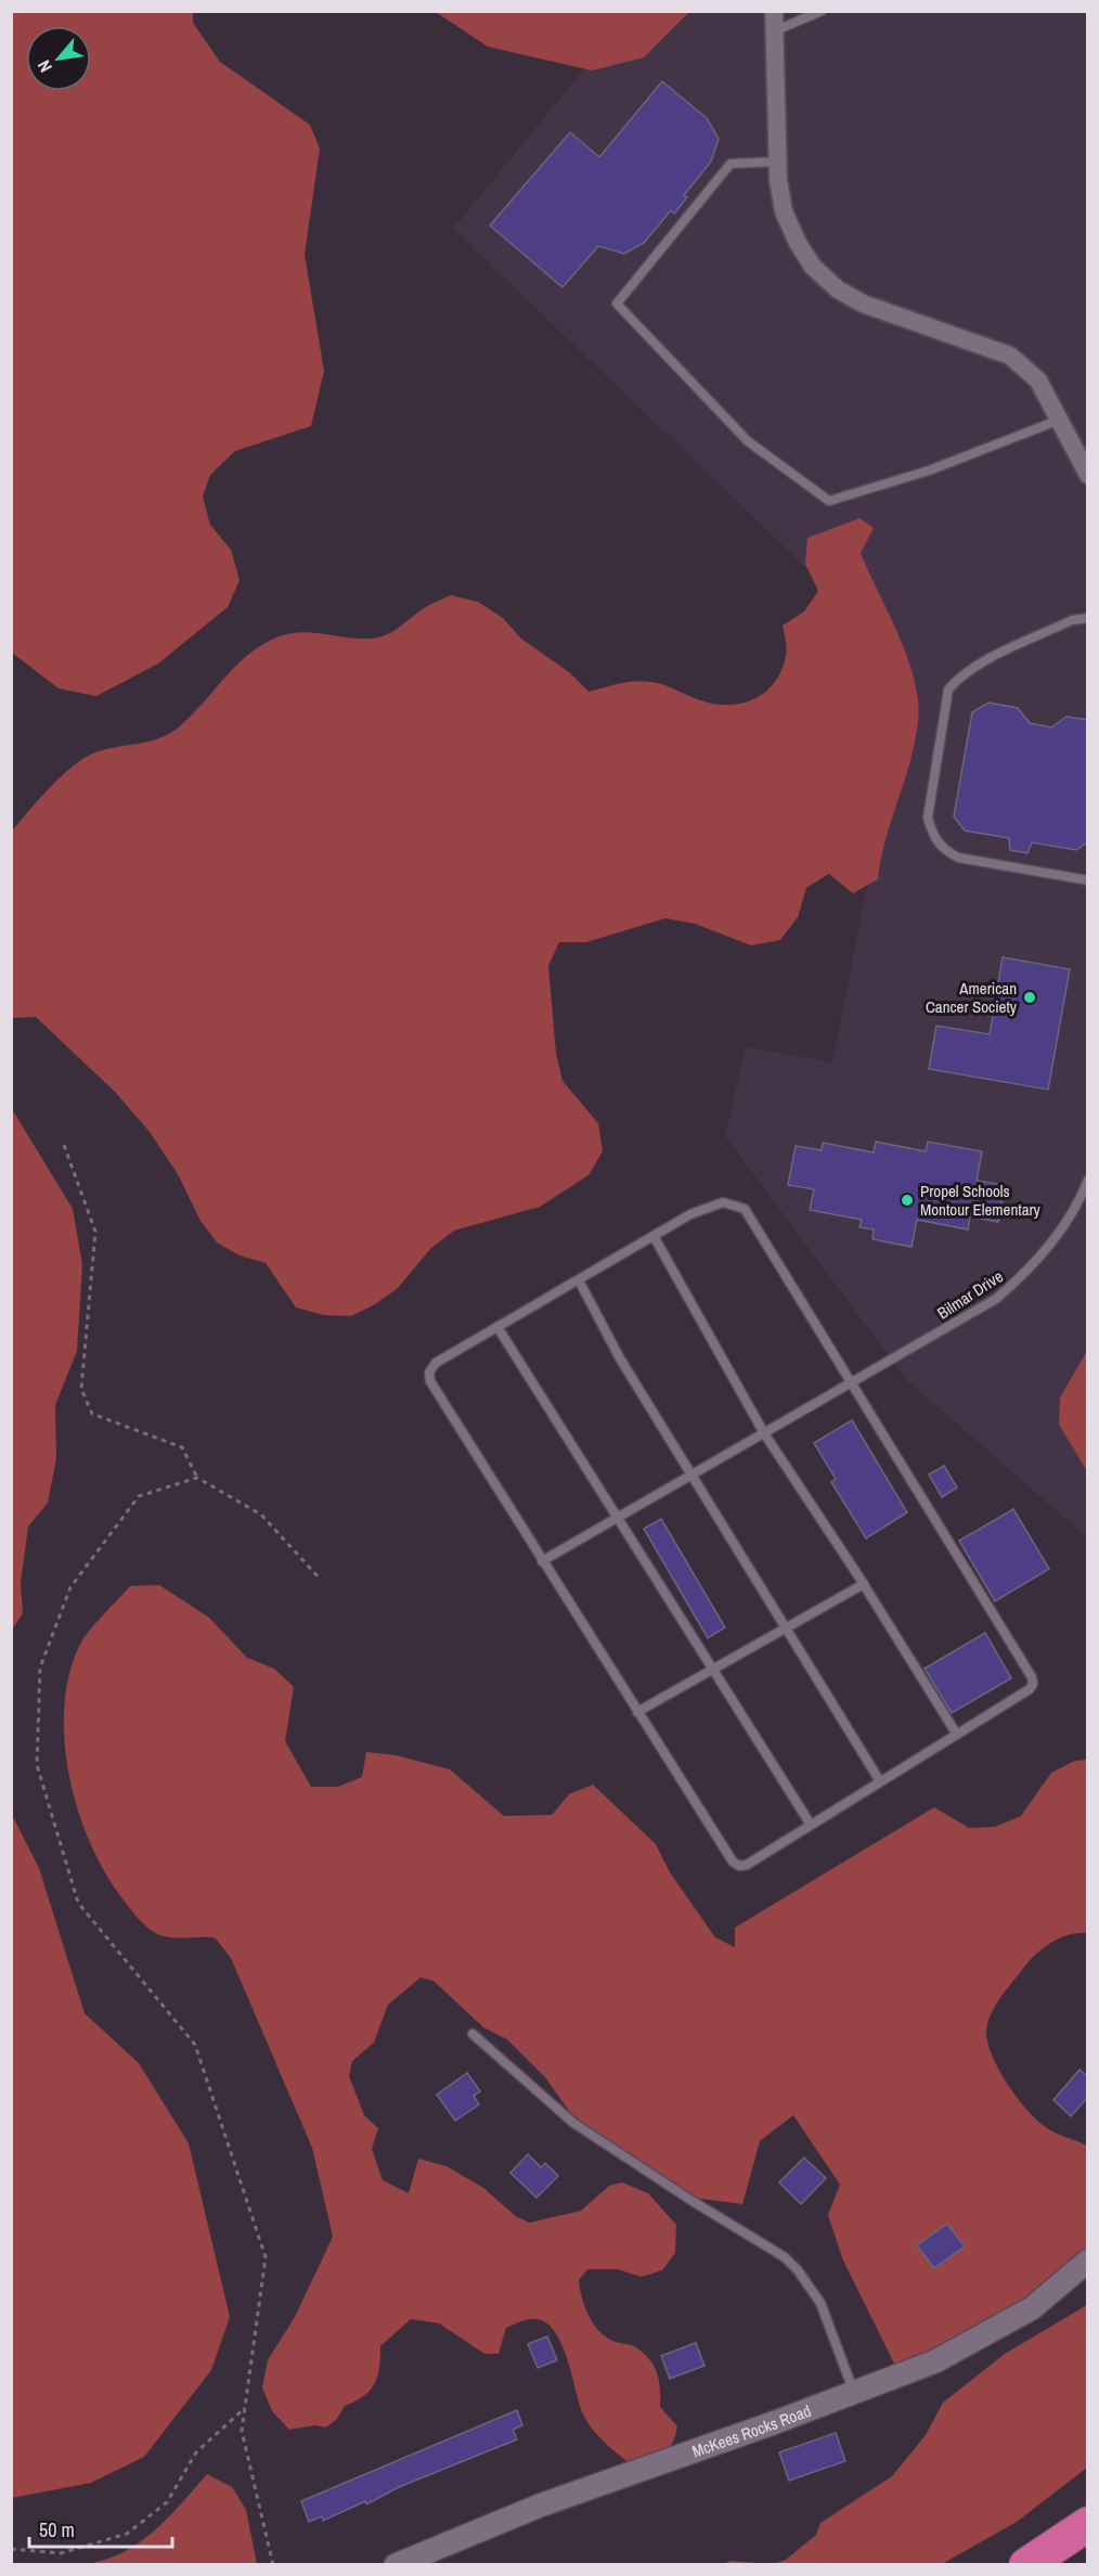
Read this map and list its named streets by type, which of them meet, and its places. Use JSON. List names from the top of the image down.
{
  "streets": {
    "street": ["McKees Rocks Road"],
    "lane": ["Bilmar Drive"]
  },
  "places": ["American Cancer Society", "Propel Schools Montour Elementary"],
  "scale_bar": "50 m",
  "north": "bottom left"
}
